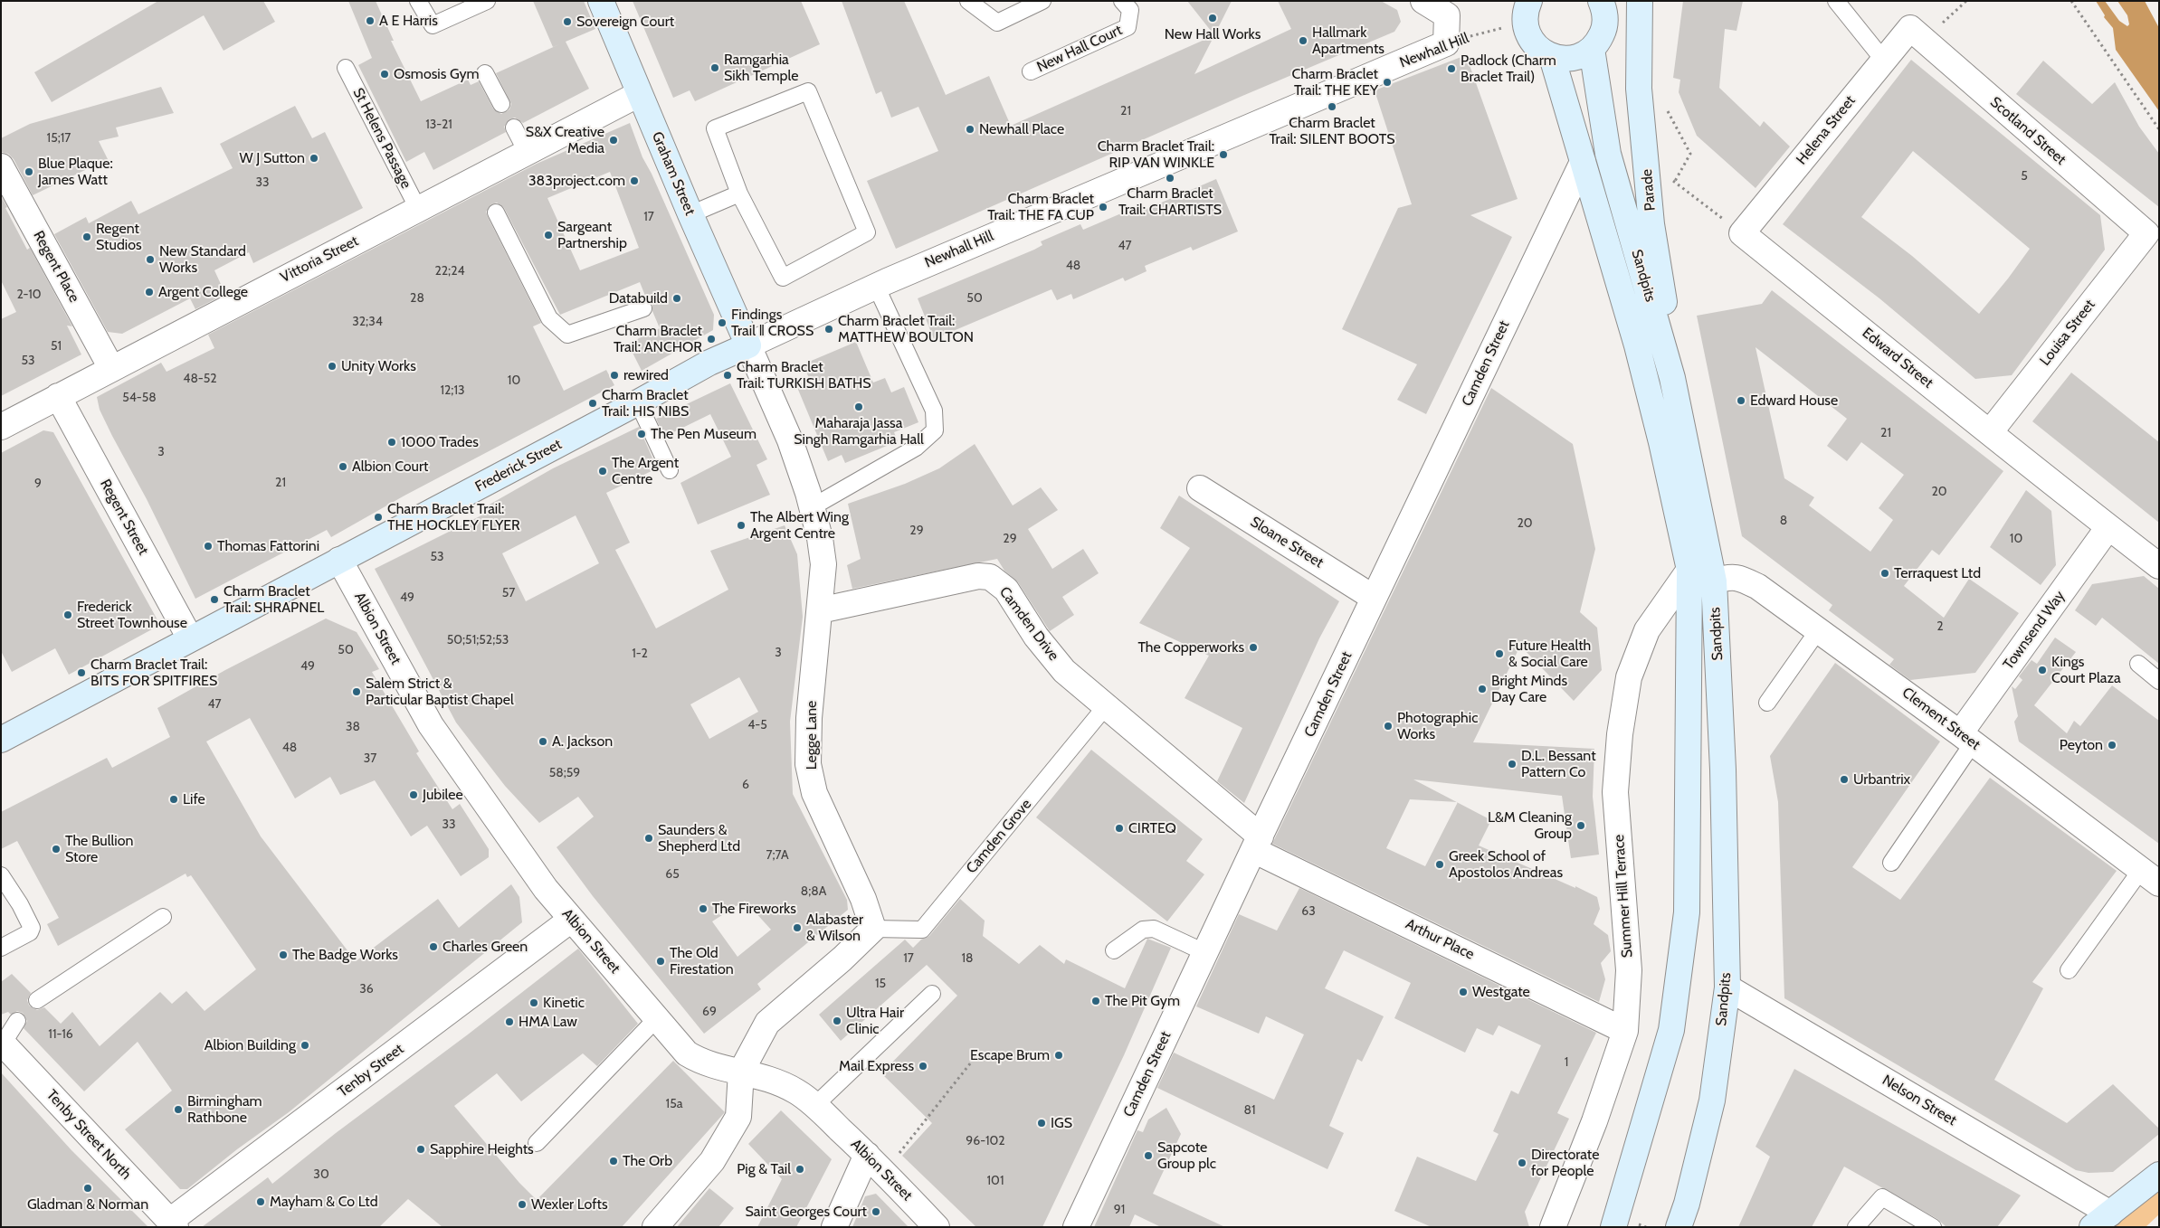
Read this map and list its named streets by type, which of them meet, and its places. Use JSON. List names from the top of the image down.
{
  "streets": {
    "main road": [
      "Graham Street",
      "Parade",
      "Sandpits",
      "Frederick Street"
    ],
    "street": [
      "Newhall Hill",
      "Helena Street",
      "Scotland Street",
      "Vittoria Street",
      "Regent Place",
      "Louisa Street",
      "Edward Street",
      "Camden Street",
      "Regent Street",
      "Sloane Street",
      "Camden Drive",
      "Albion Street",
      "Townsend Way",
      "Clement Street",
      "Legge Lane",
      "Summer Hill Terrace",
      "Arthur Place",
      "Tenby Street",
      "Nelson Street",
      "Tenby Street North"
    ],
    "lane": ["New Hall Court", "St Helens Passage", "Camden Grove"]
  },
  "crossings": [
    ["Newhall Hill", "Graham Street"],
    ["Newhall Hill", "Frederick Street"],
    ["Newhall Hill", "Legge Lane"],
    ["Helena Street", "Scotland Street"],
    ["Helena Street", "Edward Street"],
    ["Scotland Street", "Louisa Street"],
    ["St Helens Passage", "Vittoria Street"],
    ["Graham Street", "Vittoria Street"],
    ["Graham Street", "Frederick Street"],
    ["Graham Street", "Legge Lane"],
    ["Parade", "Sandpits"],
    ["Vittoria Street", "Regent Place"],
    ["Vittoria Street", "Regent Street"],
    ["Sandpits", "Camden Street"],
    ["Sandpits", "Clement Street"],
    ["Sandpits", "Summer Hill Terrace"],
    ["Sandpits", "Nelson Street"],
    ["Louisa Street", "Edward Street"],
    ["Edward Street", "Townsend Way"],
    ["Camden Street", "Sloane Street"],
    ["Camden Street", "Camden Drive"],
    ["Camden Street", "Arthur Place"],
    ["Frederick Street", "Regent Street"],
    ["Frederick Street", "Albion Street"],
    ["Frederick Street", "Legge Lane"],
    ["Camden Drive", "Legge Lane"],
    ["Camden Drive", "Camden Grove"],
    ["Camden Drive", "Arthur Place"],
    ["Albion Street", "Tenby Street"],
    ["Townsend Way", "Clement Street"],
    ["Legge Lane", "Camden Grove"],
    ["Summer Hill Terrace", "Arthur Place"],
    ["Tenby Street", "Tenby Street North"]
  ],
  "places": [
    "New Hall Works",
    "A E Harris",
    "Sovereign Court",
    "Hallmark Apartments",
    "Ramgarhia Sikh Temple",
    "Padlock (Charm Braclet Trail)",
    "Osmosis Gym",
    "Charm Braclet Trail: THE KEY",
    "Charm Braclet Trail: SILENT BOOTS",
    "Newhall Place",
    "S&X Creative Media",
    "Charm Braclet Trail: RIP VAN WINKLE",
    "W J Sutton",
    "Blue Plaque: James Watt",
    "Charm Braclet Trail: CHARTISTS",
    "383project.com",
    "Charm Braclet Trail: THE FA CUP",
    "Sargeant Partnership",
    "Regent Studios",
    "New Standard Works",
    "Argent College",
    "Databuild",
    "Findings Trail ‖ CROSS",
    "Charm Braclet Trail: MATTHEW BOULTON",
    "Charm Braclet Trail: ANCHOR",
    "Unity Works",
    "rewired",
    "Charm Braclet Trail: TURKISH BATHS",
    "Edward House",
    "Charm Braclet Trail: HIS NIBS",
    "Maharaja Jassa Singh Ramgarhia Hall",
    "The Pen Museum",
    "1000 Trades",
    "Albion Court",
    "The Argent Centre",
    "Charm Braclet Trail: THE HOCKLEY FLYER",
    "The Albert Wing Argent Centre",
    "Thomas Fattorini",
    "Terraquest Ltd",
    "Charm Braclet Trail: SHRAPNEL",
    "Frederick Street Townhouse",
    "The Copperworks",
    "Future Health & Social Care",
    "Kings Court Plaza",
    "Charm Braclet Trail: BITS FOR SPITFIRES",
    "Bright Minds Day Care",
    "Salem Strict & Particular Baptist Chapel",
    "Photographic Works",
    "A. Jackson",
    "Peyton",
    "D.L. Bessant Pattern Co",
    "Urbantrix",
    "Jubilee",
    "Life",
    "L&M Cleaning Group",
    "CIRTEQ",
    "Saunders & Shepherd Ltd",
    "The Bullion Store",
    "Greek School of Apostolos Andreas",
    "The Fireworks",
    "Alabaster & Wilson",
    "Charles Green",
    "The Badge Works",
    "The Old Firestation",
    "Westgate",
    "The Pit Gym",
    "Kinetic",
    "Ultra Hair Clinic",
    "HMA Law",
    "Albion Building",
    "Escape Brum",
    "Mail Express",
    "Birmingham Rathbone",
    "IGS",
    "Sapphire Heights",
    "Sapcote Group plc",
    "The Orb",
    "Directorate for People",
    "Pig & Tail",
    "Gladman & Norman",
    "Mayham & Co Ltd",
    "Wexler Lofts",
    "Saint Georges Court"
  ],
  "house_numbers": [
    "21",
    "13-21",
    "15;17",
    "5",
    "33",
    "17",
    "47",
    "48",
    "22;24",
    "2-10",
    "28",
    "50",
    "32;34",
    "51",
    "53",
    "48-52",
    "10",
    "12;13",
    "54-58",
    "21",
    "3",
    "21",
    "9",
    "20",
    "8",
    "20",
    "29",
    "29",
    "10",
    "53",
    "57",
    "49",
    "2",
    "50;51;52;53",
    "50",
    "3",
    "1-2",
    "49",
    "47",
    "4-5",
    "38",
    "48",
    "37",
    "58;59",
    "6",
    "33",
    "7;7A",
    "65",
    "8;8A",
    "63",
    "17",
    "18",
    "15",
    "36",
    "69",
    "11-16",
    "1",
    "15a",
    "81",
    "96-102",
    "30",
    "101",
    "91"
  ]
}
